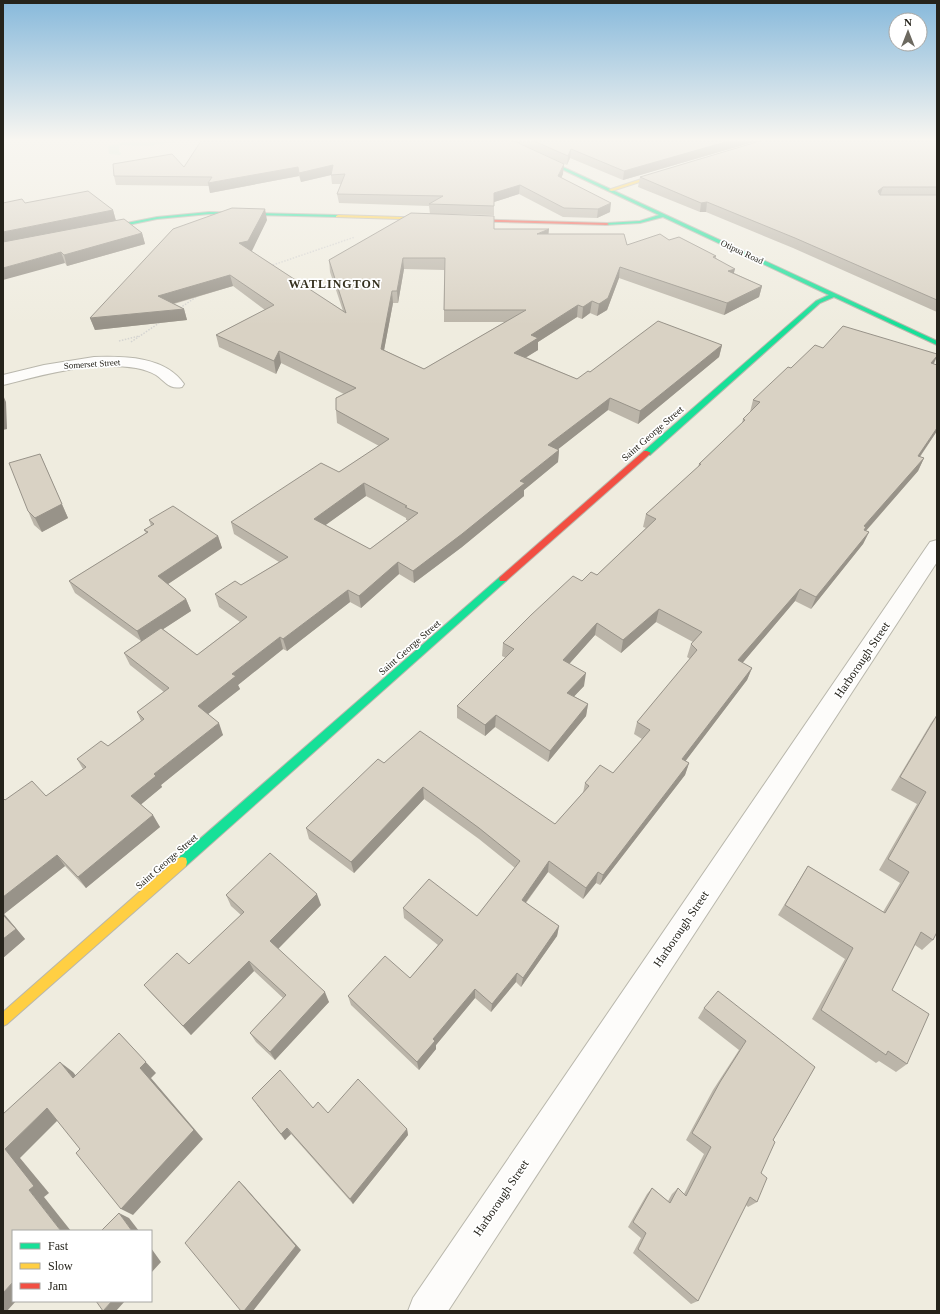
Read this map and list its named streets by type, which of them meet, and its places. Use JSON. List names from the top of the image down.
{
  "streets": {
    "street": [
      "Otipua Road",
      "Somerset Street",
      "Saint George Street",
      "Harborough Street"
    ]
  },
  "crossings": [
    ["Otipua Road", "Saint George Street"]
  ],
  "districts": ["WATLINGTON"],
  "legend": ["Fast", "Slow", "Jam"],
  "north": "top"
}
